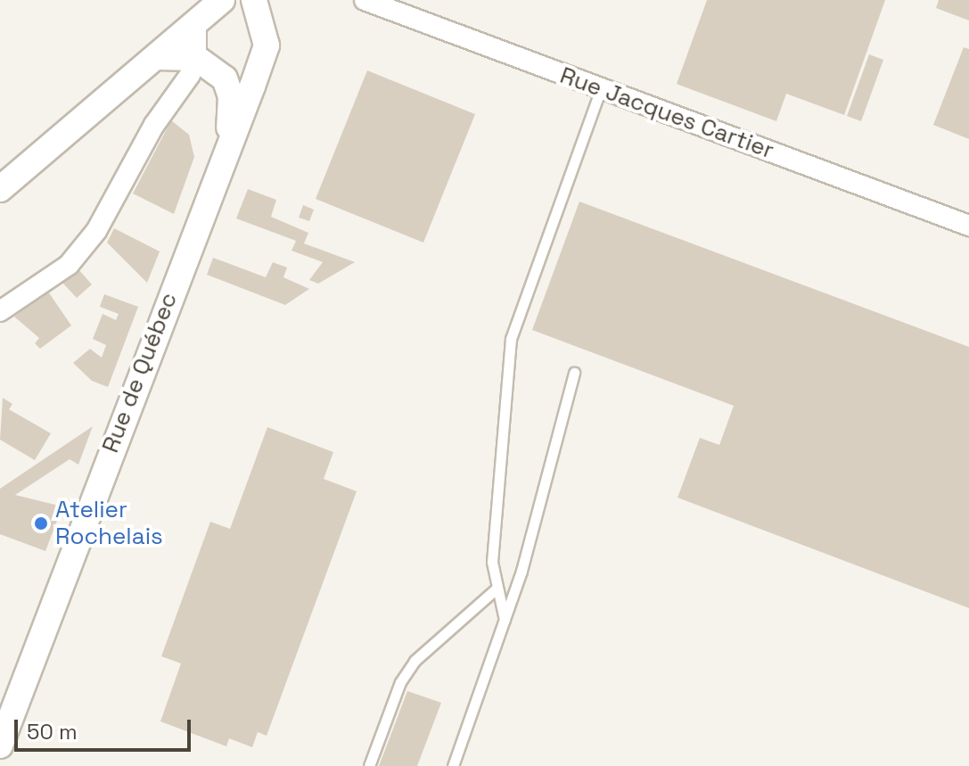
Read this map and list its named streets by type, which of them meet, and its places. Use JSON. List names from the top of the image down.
{
  "streets": {
    "street": ["Rue Jacques Cartier", "Rue de Québec"]
  },
  "places": ["Atelier Rochelais"],
  "scale_bar": "50 m"
}
